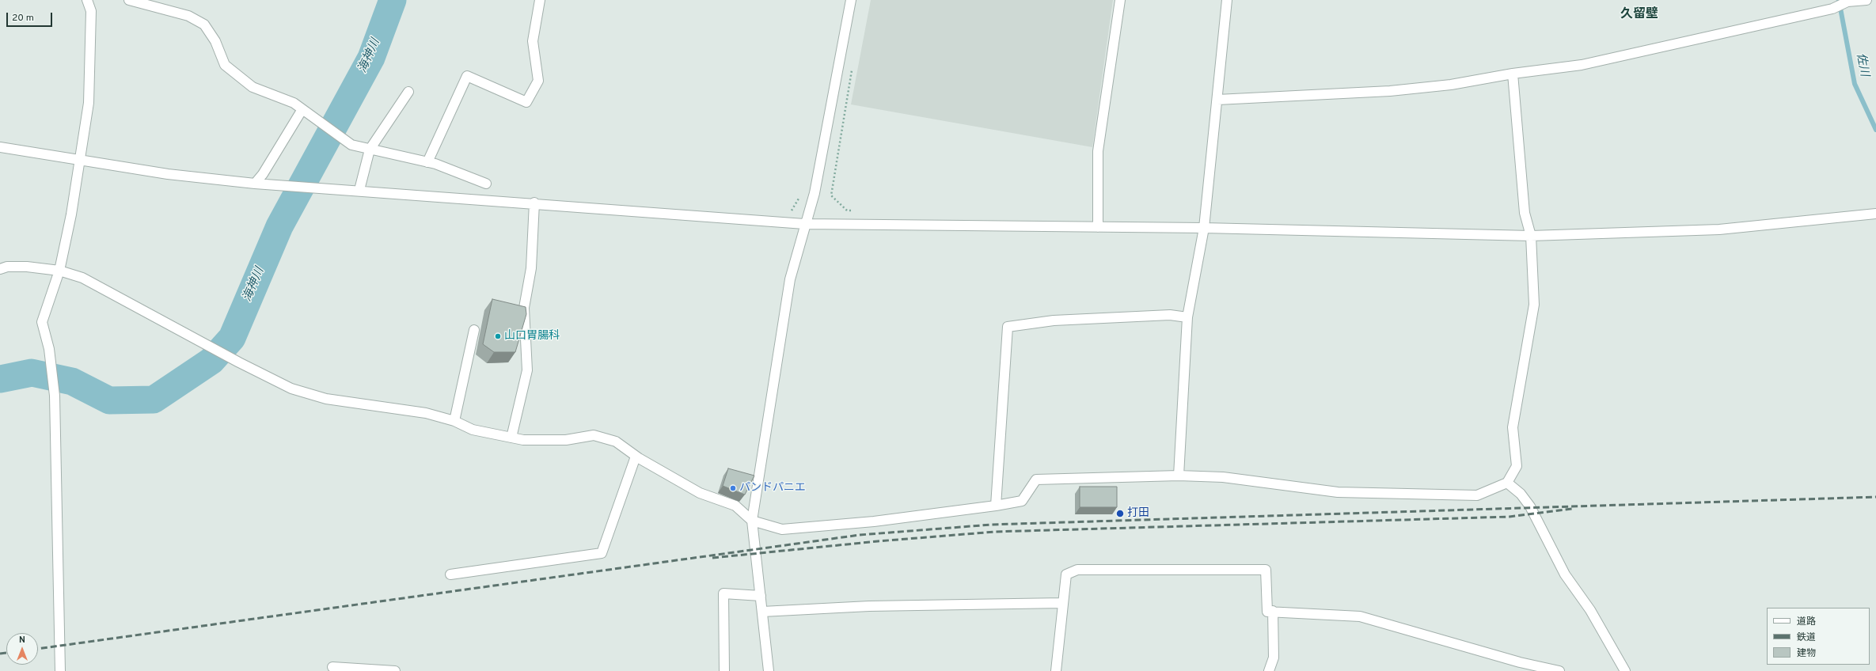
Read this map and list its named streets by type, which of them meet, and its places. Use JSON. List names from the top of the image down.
{
  "districts": ["久留壁"],
  "water": ["海神川", "佐川"],
  "places": ["山口胃腸科", "パンドパニエ", "打田"],
  "legend": ["道路", "鉄道", "建物"],
  "scale_bar": "20 m",
  "north": "top"
}
